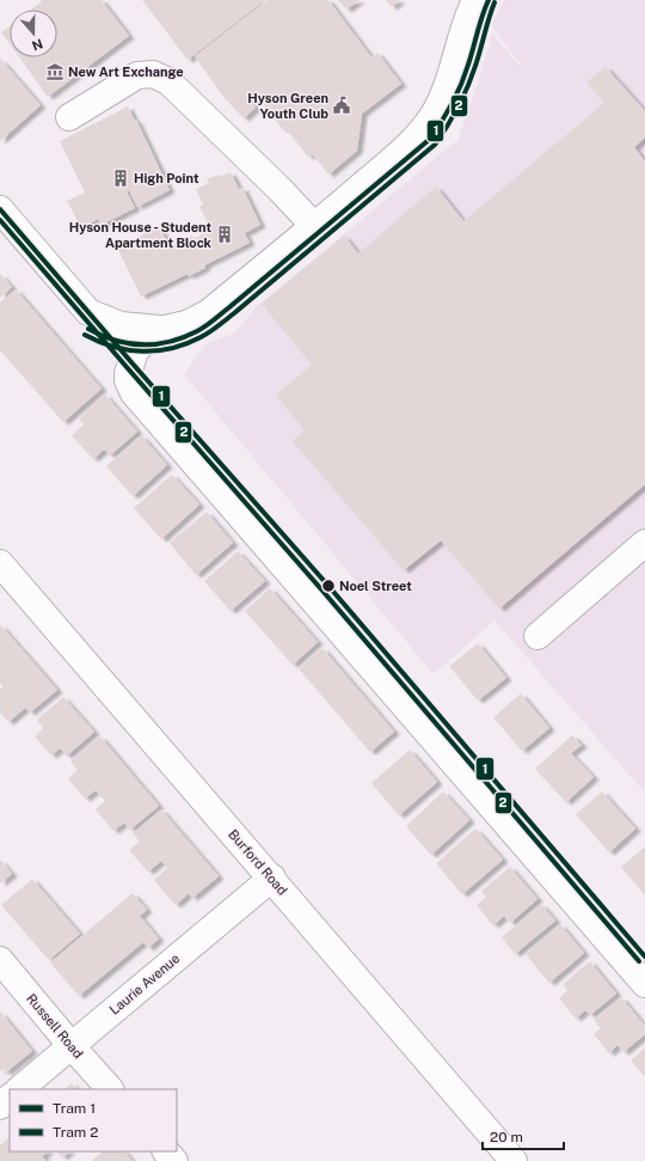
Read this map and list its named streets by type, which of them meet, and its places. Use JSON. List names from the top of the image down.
{
  "streets": {
    "street": ["Burford Road", "Laurie Avenue", "Russell Road"]
  },
  "crossings": [
    ["Burford Road", "Laurie Avenue"],
    ["Laurie Avenue", "Russell Road"]
  ],
  "places": {
    "museum": ["New Art Exchange"],
    "public building": ["Hyson Green Youth Club"],
    "building": ["High Point", "Hyson House - Student Apartment Block"],
    "other": ["Noel Street"]
  },
  "lines": ["tram line 1", "tram line 2"],
  "legend": ["Tram 1", "Tram 2"],
  "scale_bar": "20 m",
  "north": "bottom"
}
